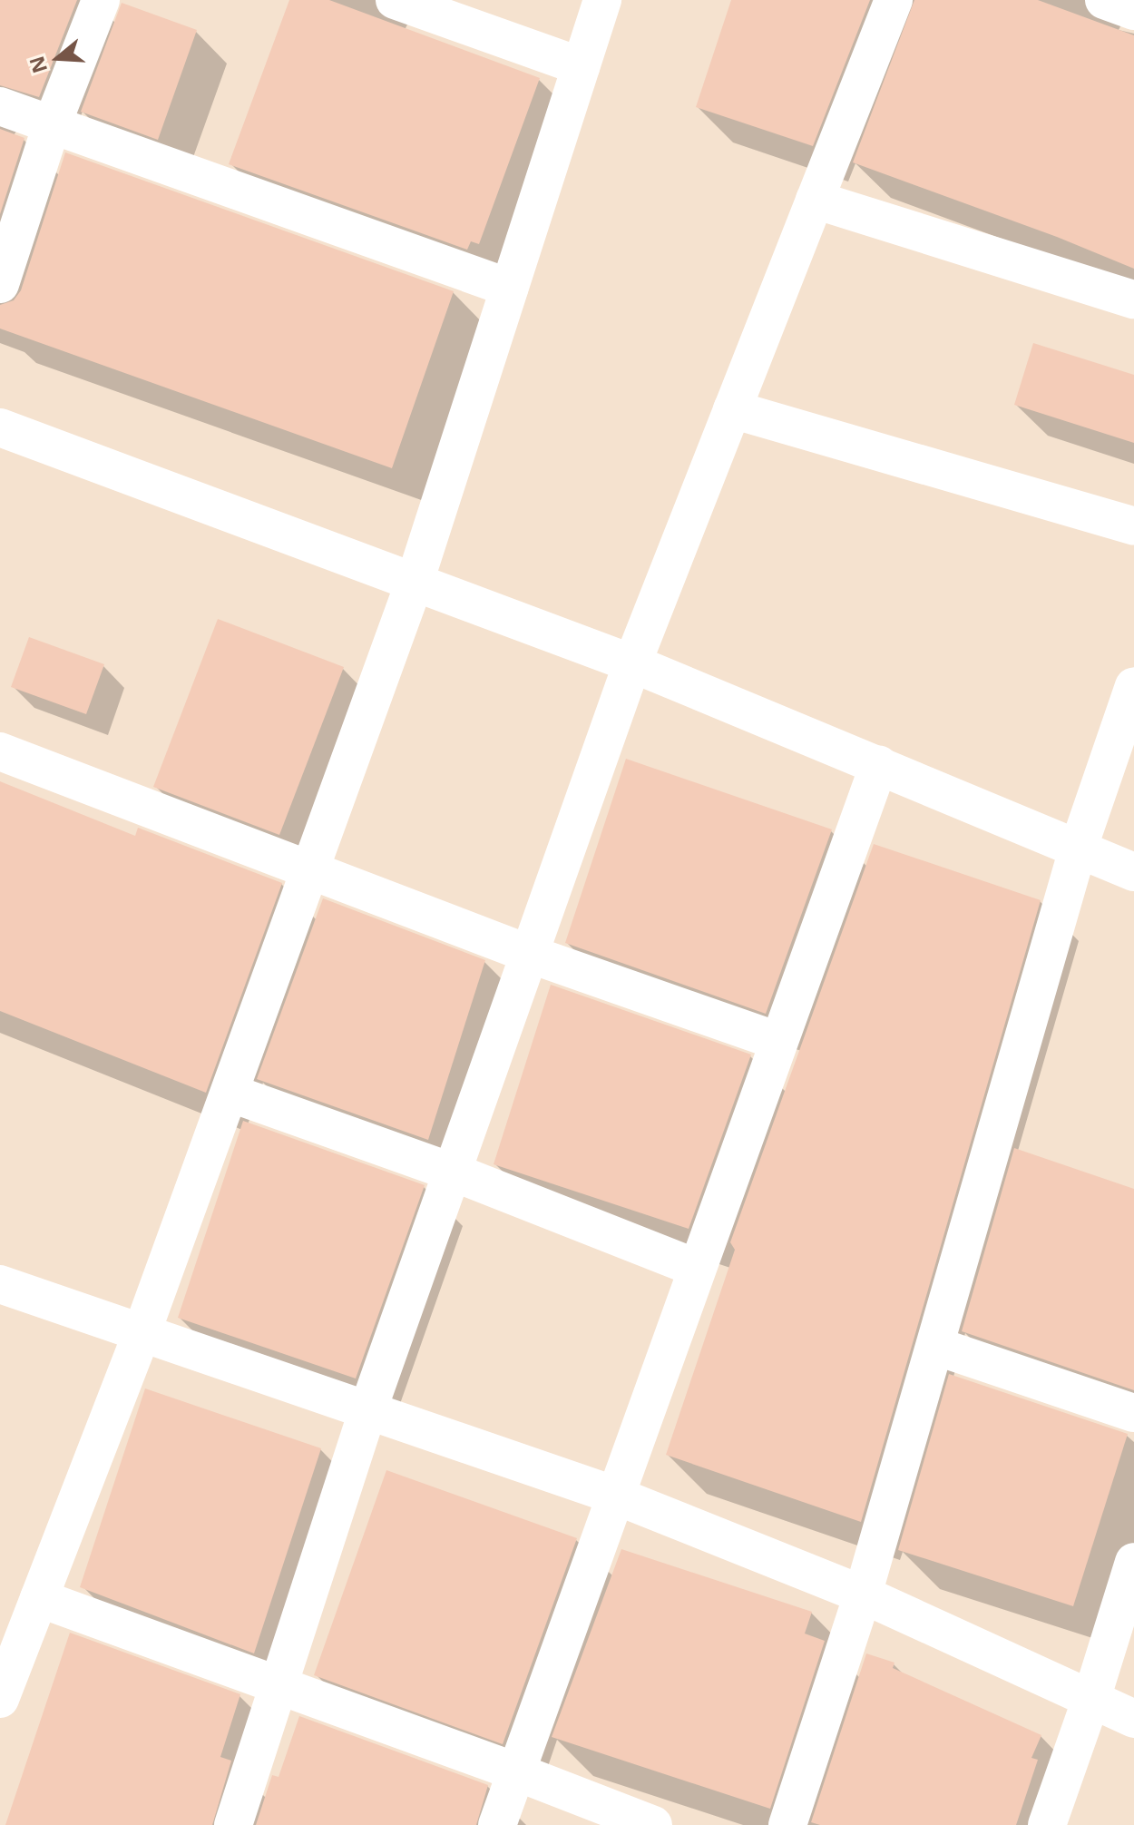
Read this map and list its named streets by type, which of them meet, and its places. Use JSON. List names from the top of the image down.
{
  "north": "left"
}
